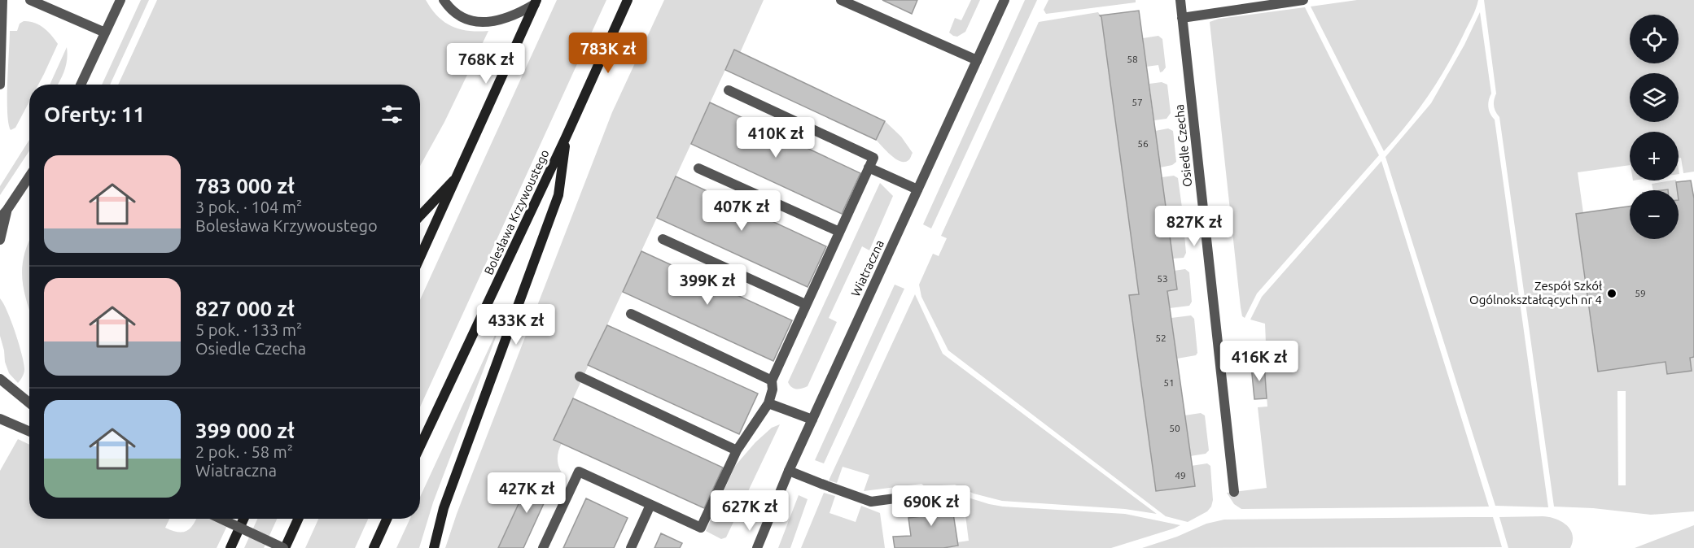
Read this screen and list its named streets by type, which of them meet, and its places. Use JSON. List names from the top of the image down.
{
  "streets": {
    "main road": ["Bolesława Krzywoustego"],
    "street": ["Osiedle Czecha", "Wiatraczna"]
  },
  "places": ["Zespół Szkół Ogólnokształcących nr 4"],
  "house_numbers": [
    "58",
    "57",
    "56",
    "53",
    "59",
    "52",
    "51",
    "50",
    "49"
  ],
  "page": {
    "map_buttons": ["+", "−"],
    "price": [
      "783K zł",
      "768K zł",
      "410K zł",
      "407K zł",
      "827K zł",
      "399K zł",
      "433K zł",
      "416K zł",
      "427K zł",
      "690K zł",
      "627K zł"
    ],
    "heading": "Oferty: 11",
    "list": [
      {
        "name": "783 000 zł",
        "note": "3 pok. · 104 m² · Bolesława Krzywoustego"
      },
      {
        "name": "827 000 zł",
        "note": "5 pok. · 133 m² · Osiedle Czecha"
      },
      {
        "name": "399 000 zł",
        "note": "2 pok. · 58 m² · Wiatraczna"
      }
    ]
  }
}
